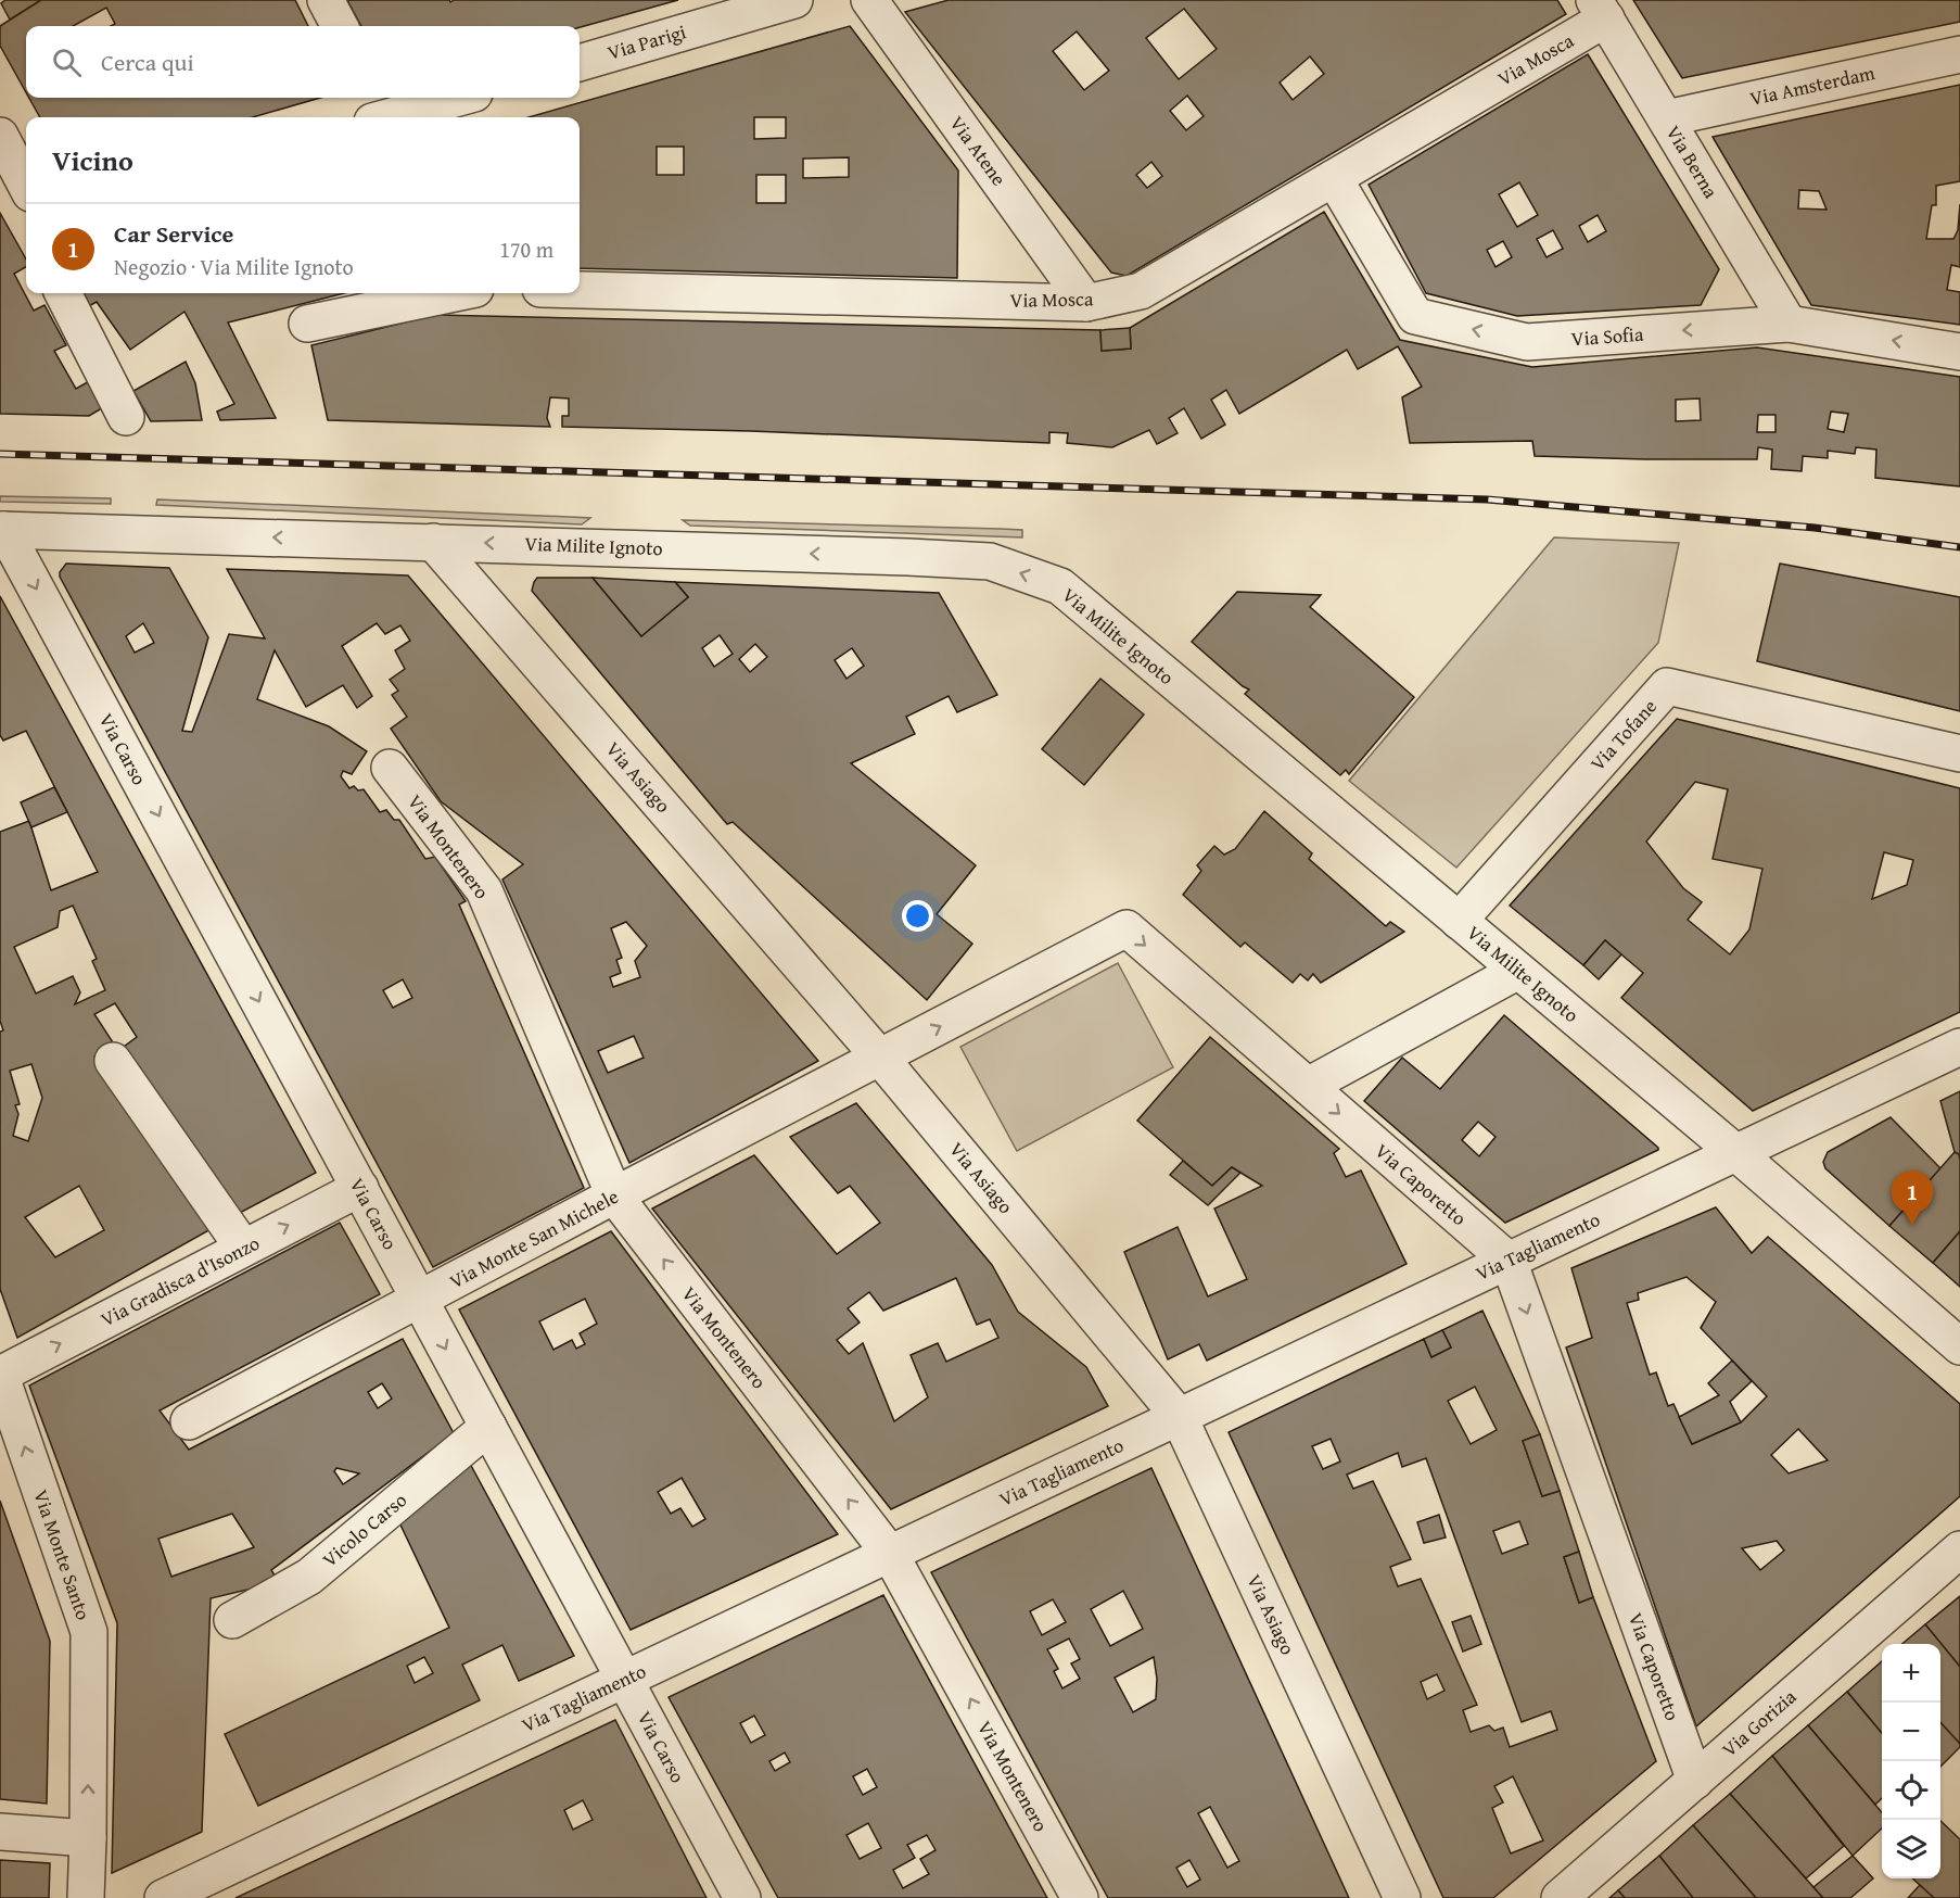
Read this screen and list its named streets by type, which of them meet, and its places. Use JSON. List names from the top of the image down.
{
  "streets": {
    "street": [
      "Via Parigi",
      "Via Mosca",
      "Via Amsterdam",
      "Via Atene",
      "Via Berna",
      "Via Sofia",
      "Via Milite Ignoto",
      "Via Tofane",
      "Via Carso",
      "Via Asiago",
      "Via Montenero",
      "Via Caporetto",
      "Via Monte San Michele",
      "Via Tagliamento",
      "Via Gradisca d'Isonzo",
      "Vicolo Carso",
      "Via Monte Santo",
      "Via Gorizia"
    ]
  },
  "crossings": [
    ["Via Mosca", "Via Atene"],
    ["Via Mosca", "Via Berna"],
    ["Via Mosca", "Via Sofia"],
    ["Via Amsterdam", "Via Berna"],
    ["Via Berna", "Via Sofia"],
    ["Via Milite Ignoto", "Via Tofane"],
    ["Via Milite Ignoto", "Via Carso"],
    ["Via Milite Ignoto", "Via Asiago"],
    ["Via Milite Ignoto", "Via Tagliamento"],
    ["Via Carso", "Via Monte San Michele"],
    ["Via Carso", "Via Tagliamento"],
    ["Via Carso", "Via Gradisca d'Isonzo"],
    ["Via Carso", "Vicolo Carso"],
    ["Via Asiago", "Via Caporetto"],
    ["Via Asiago", "Via Monte San Michele"],
    ["Via Asiago", "Via Tagliamento"],
    ["Via Montenero", "Via Monte San Michele"],
    ["Via Montenero", "Via Tagliamento"],
    ["Via Caporetto", "Via Monte San Michele"],
    ["Via Caporetto", "Via Tagliamento"],
    ["Via Caporetto", "Via Gorizia"],
    ["Via Gradisca d'Isonzo", "Via Monte Santo"]
  ],
  "one_way": [
    "Via Sofia",
    "Via Milite Ignoto",
    "Via Carso",
    "Via Montenero",
    "Via Caporetto",
    "Via Gradisca d'Isonzo",
    "Via Monte Santo"
  ],
  "page": {
    "search": "Cerca qui",
    "heading": "Vicino",
    "list": [
      {
        "mark": "1",
        "name": "Car Service",
        "note": "Negozio · Via Milite Ignoto",
        "value": "170 m"
      }
    ],
    "pins": "1",
    "map_buttons": ["+", "−"]
  }
}
